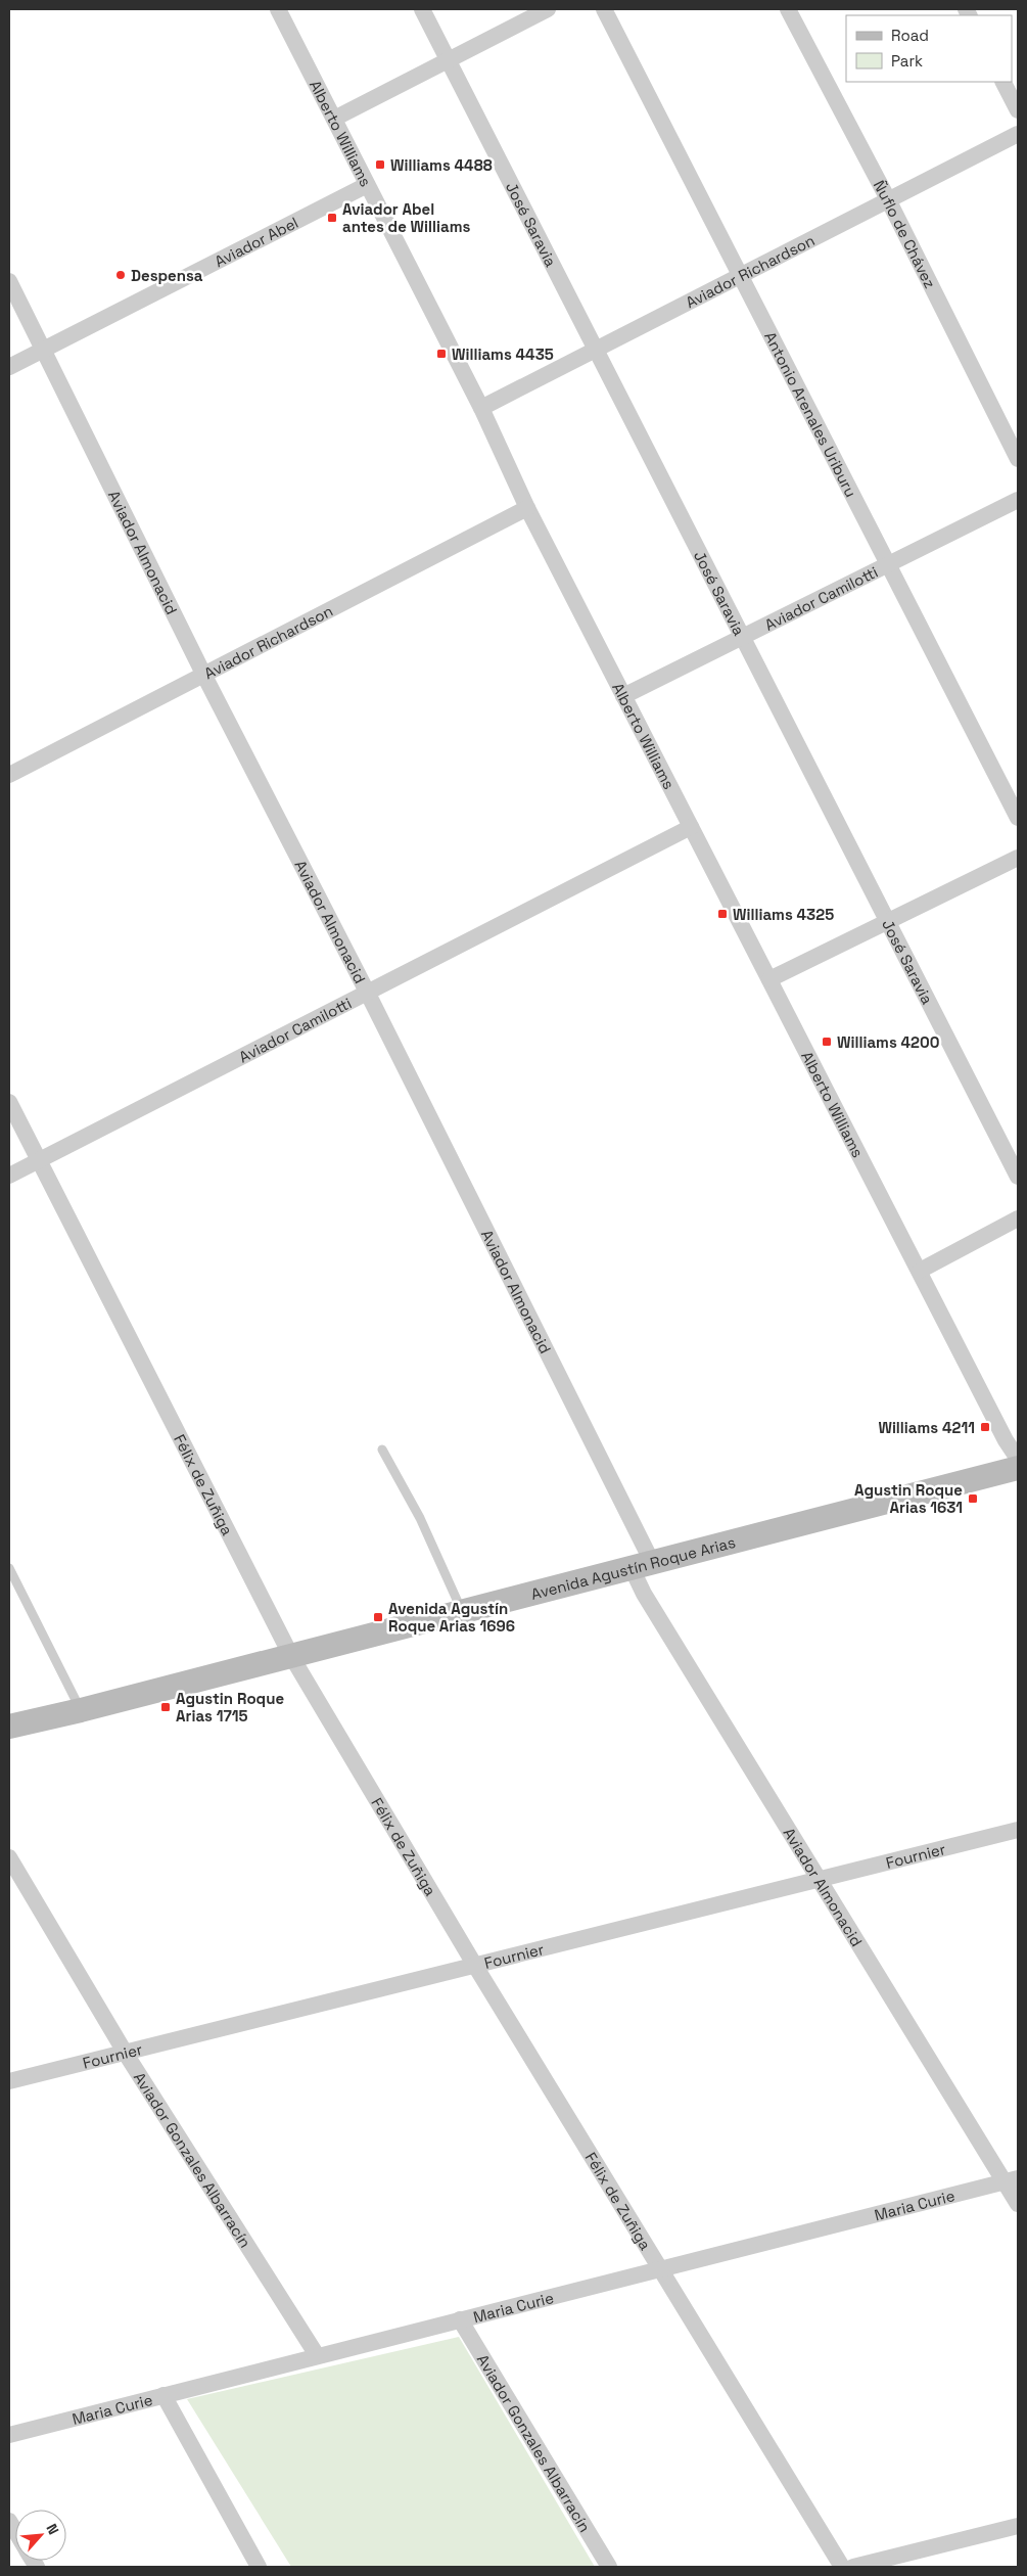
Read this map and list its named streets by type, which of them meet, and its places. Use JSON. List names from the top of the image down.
{
  "streets": {
    "main road": ["Avenida Agustín Roque Arias"],
    "street": [
      "Alberto Williams",
      "José Saravia",
      "Ñuflo de Chávez",
      "Aviador Abel",
      "Aviador Richardson",
      "Antonio Arenales Uriburu",
      "Aviador Almonacid",
      "Aviador Camilotti",
      "Félix de Zuñiga",
      "Fournier",
      "Aviador Gonzales Albarracín",
      "Maria Curie"
    ]
  },
  "crossings": [
    ["Alberto Williams", "Aviador Abel"],
    ["Alberto Williams", "Aviador Richardson"],
    ["Alberto Williams", "Aviador Camilotti"],
    ["José Saravia", "Aviador Richardson"],
    ["José Saravia", "Aviador Camilotti"],
    ["Ñuflo de Chávez", "Aviador Richardson"],
    ["Aviador Abel", "Aviador Almonacid"],
    ["Aviador Richardson", "Antonio Arenales Uriburu"],
    ["Aviador Richardson", "Aviador Almonacid"],
    ["Antonio Arenales Uriburu", "Aviador Camilotti"],
    ["Aviador Almonacid", "Aviador Camilotti"],
    ["Aviador Almonacid", "Avenida Agustín Roque Arias"],
    ["Aviador Almonacid", "Fournier"],
    ["Aviador Almonacid", "Maria Curie"],
    ["Aviador Camilotti", "Félix de Zuñiga"],
    ["Félix de Zuñiga", "Avenida Agustín Roque Arias"],
    ["Félix de Zuñiga", "Fournier"],
    ["Félix de Zuñiga", "Maria Curie"],
    ["Fournier", "Aviador Gonzales Albarracín"],
    ["Aviador Gonzales Albarracín", "Maria Curie"]
  ],
  "places": {
    "transit": [
      "Williams 4488",
      "Aviador Abel antes de Williams",
      "Williams 4435",
      "Williams 4325",
      "Williams 4200",
      "Williams 4211",
      "Agustin Roque Arias 1631",
      "Avenida Agustín Roque Arias 1696",
      "Agustin Roque Arias 1715"
    ],
    "other": ["Despensa"]
  },
  "legend": ["Road", "Park"],
  "north": "top right"
}
